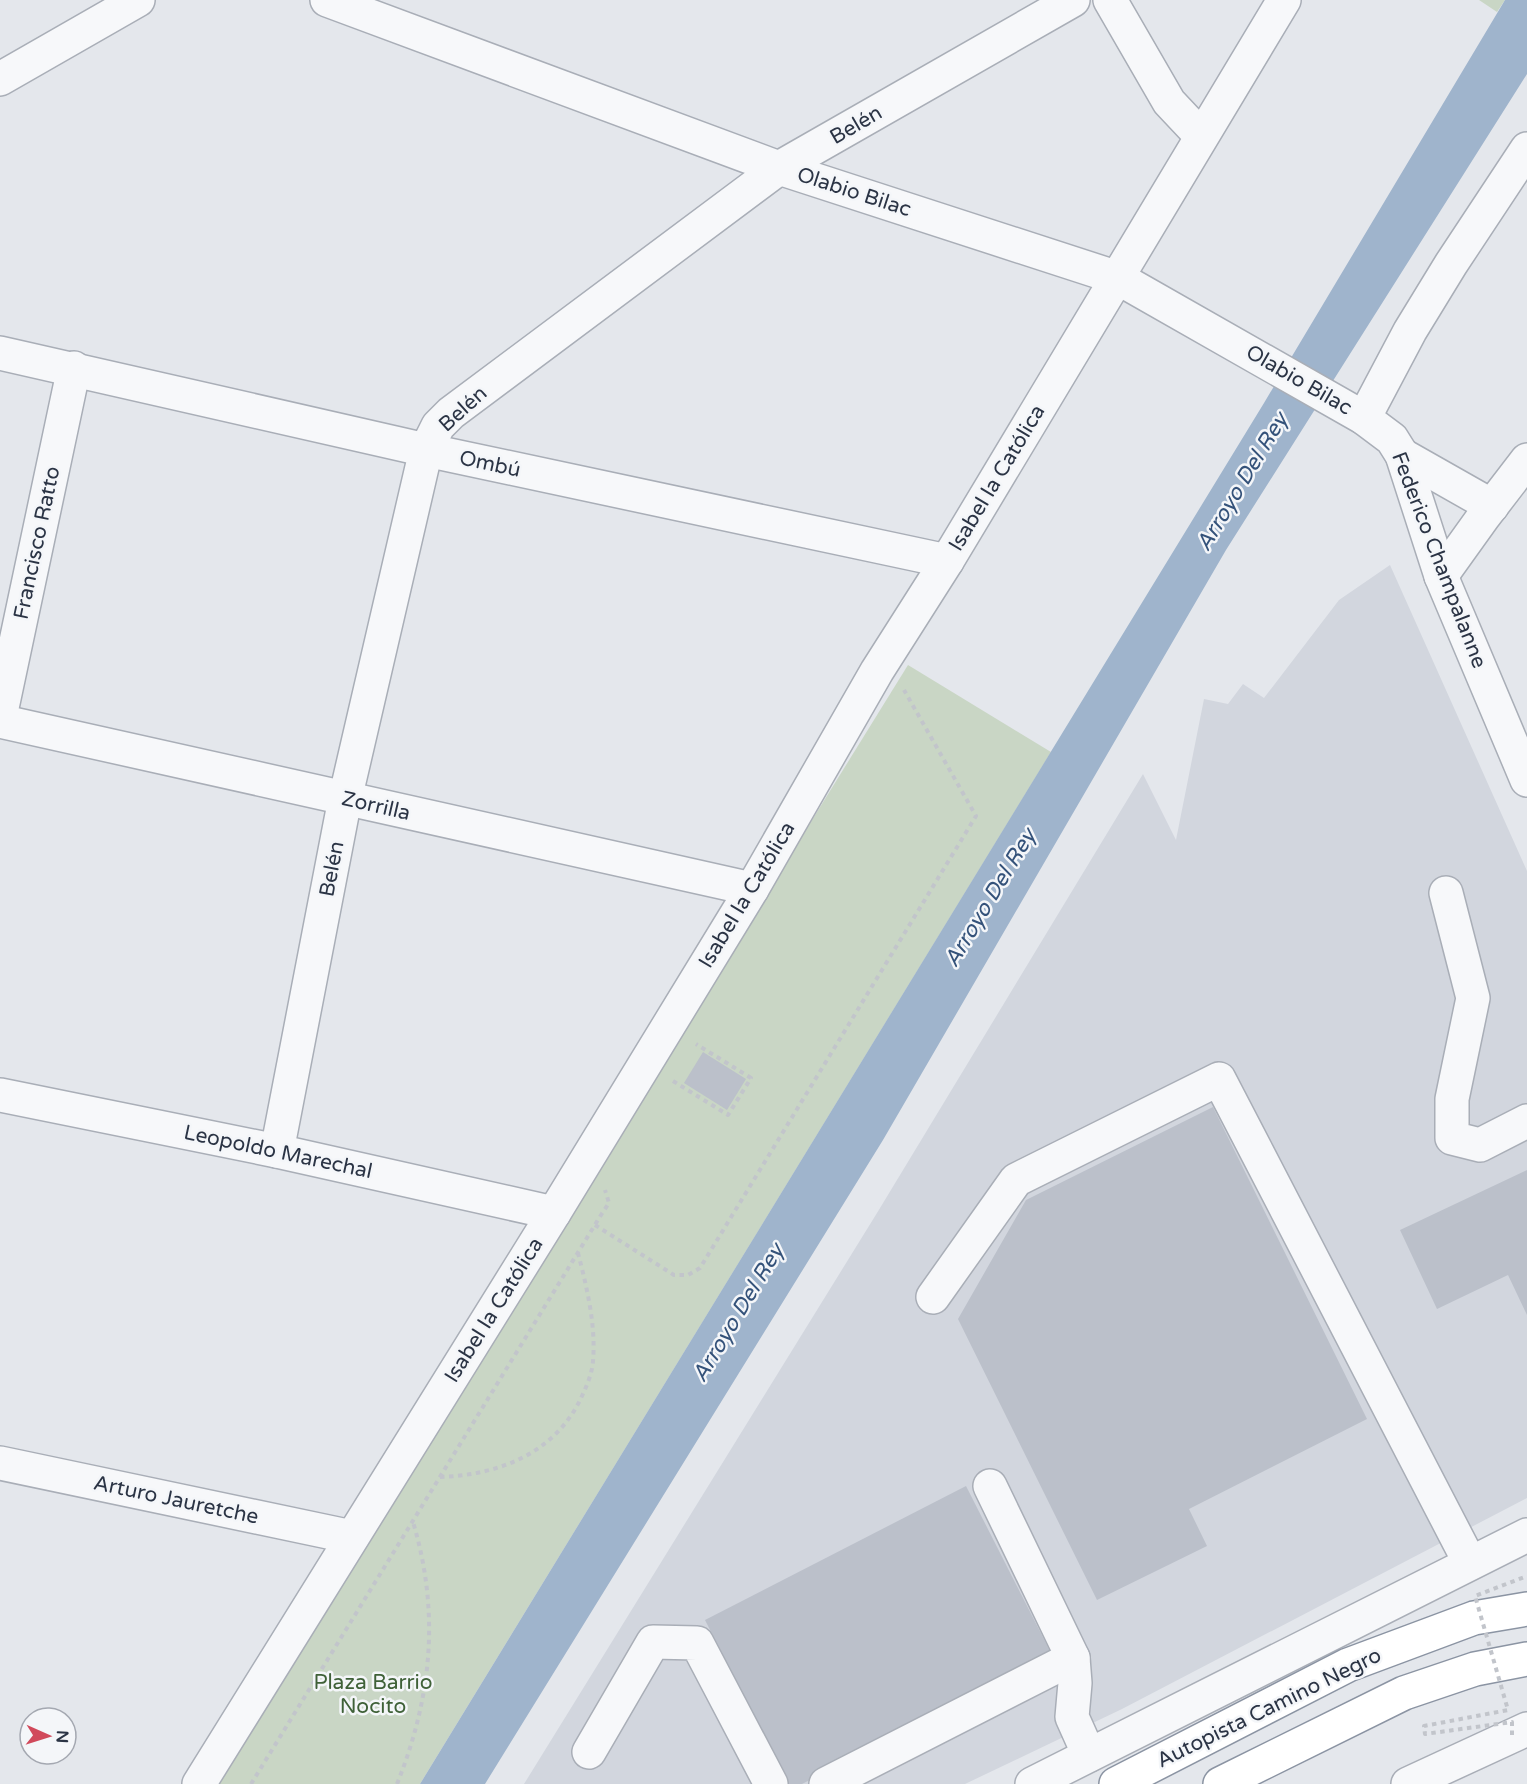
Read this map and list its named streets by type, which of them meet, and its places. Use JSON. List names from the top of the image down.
{
  "streets": {
    "highway": ["Autopista Camino Negro"],
    "street": [
      "Belén",
      "Olabio Bilac",
      "Ombú",
      "Isabel la Católica",
      "Francisco Ratto",
      "Federico Champalanne",
      "Zorrilla",
      "Leopoldo Marechal",
      "Arturo Jauretche"
    ]
  },
  "crossings": [
    ["Belén", "Olabio Bilac"],
    ["Belén", "Ombú"],
    ["Belén", "Zorrilla"],
    ["Belén", "Leopoldo Marechal"],
    ["Olabio Bilac", "Isabel la Católica"],
    ["Olabio Bilac", "Federico Champalanne"],
    ["Ombú", "Isabel la Católica"],
    ["Ombú", "Francisco Ratto"],
    ["Isabel la Católica", "Zorrilla"],
    ["Isabel la Católica", "Leopoldo Marechal"],
    ["Isabel la Católica", "Arturo Jauretche"],
    ["Francisco Ratto", "Zorrilla"]
  ],
  "water": ["Arroyo Del Rey"],
  "parks": ["Plaza Barrio Nocito"],
  "north": "right"
}
